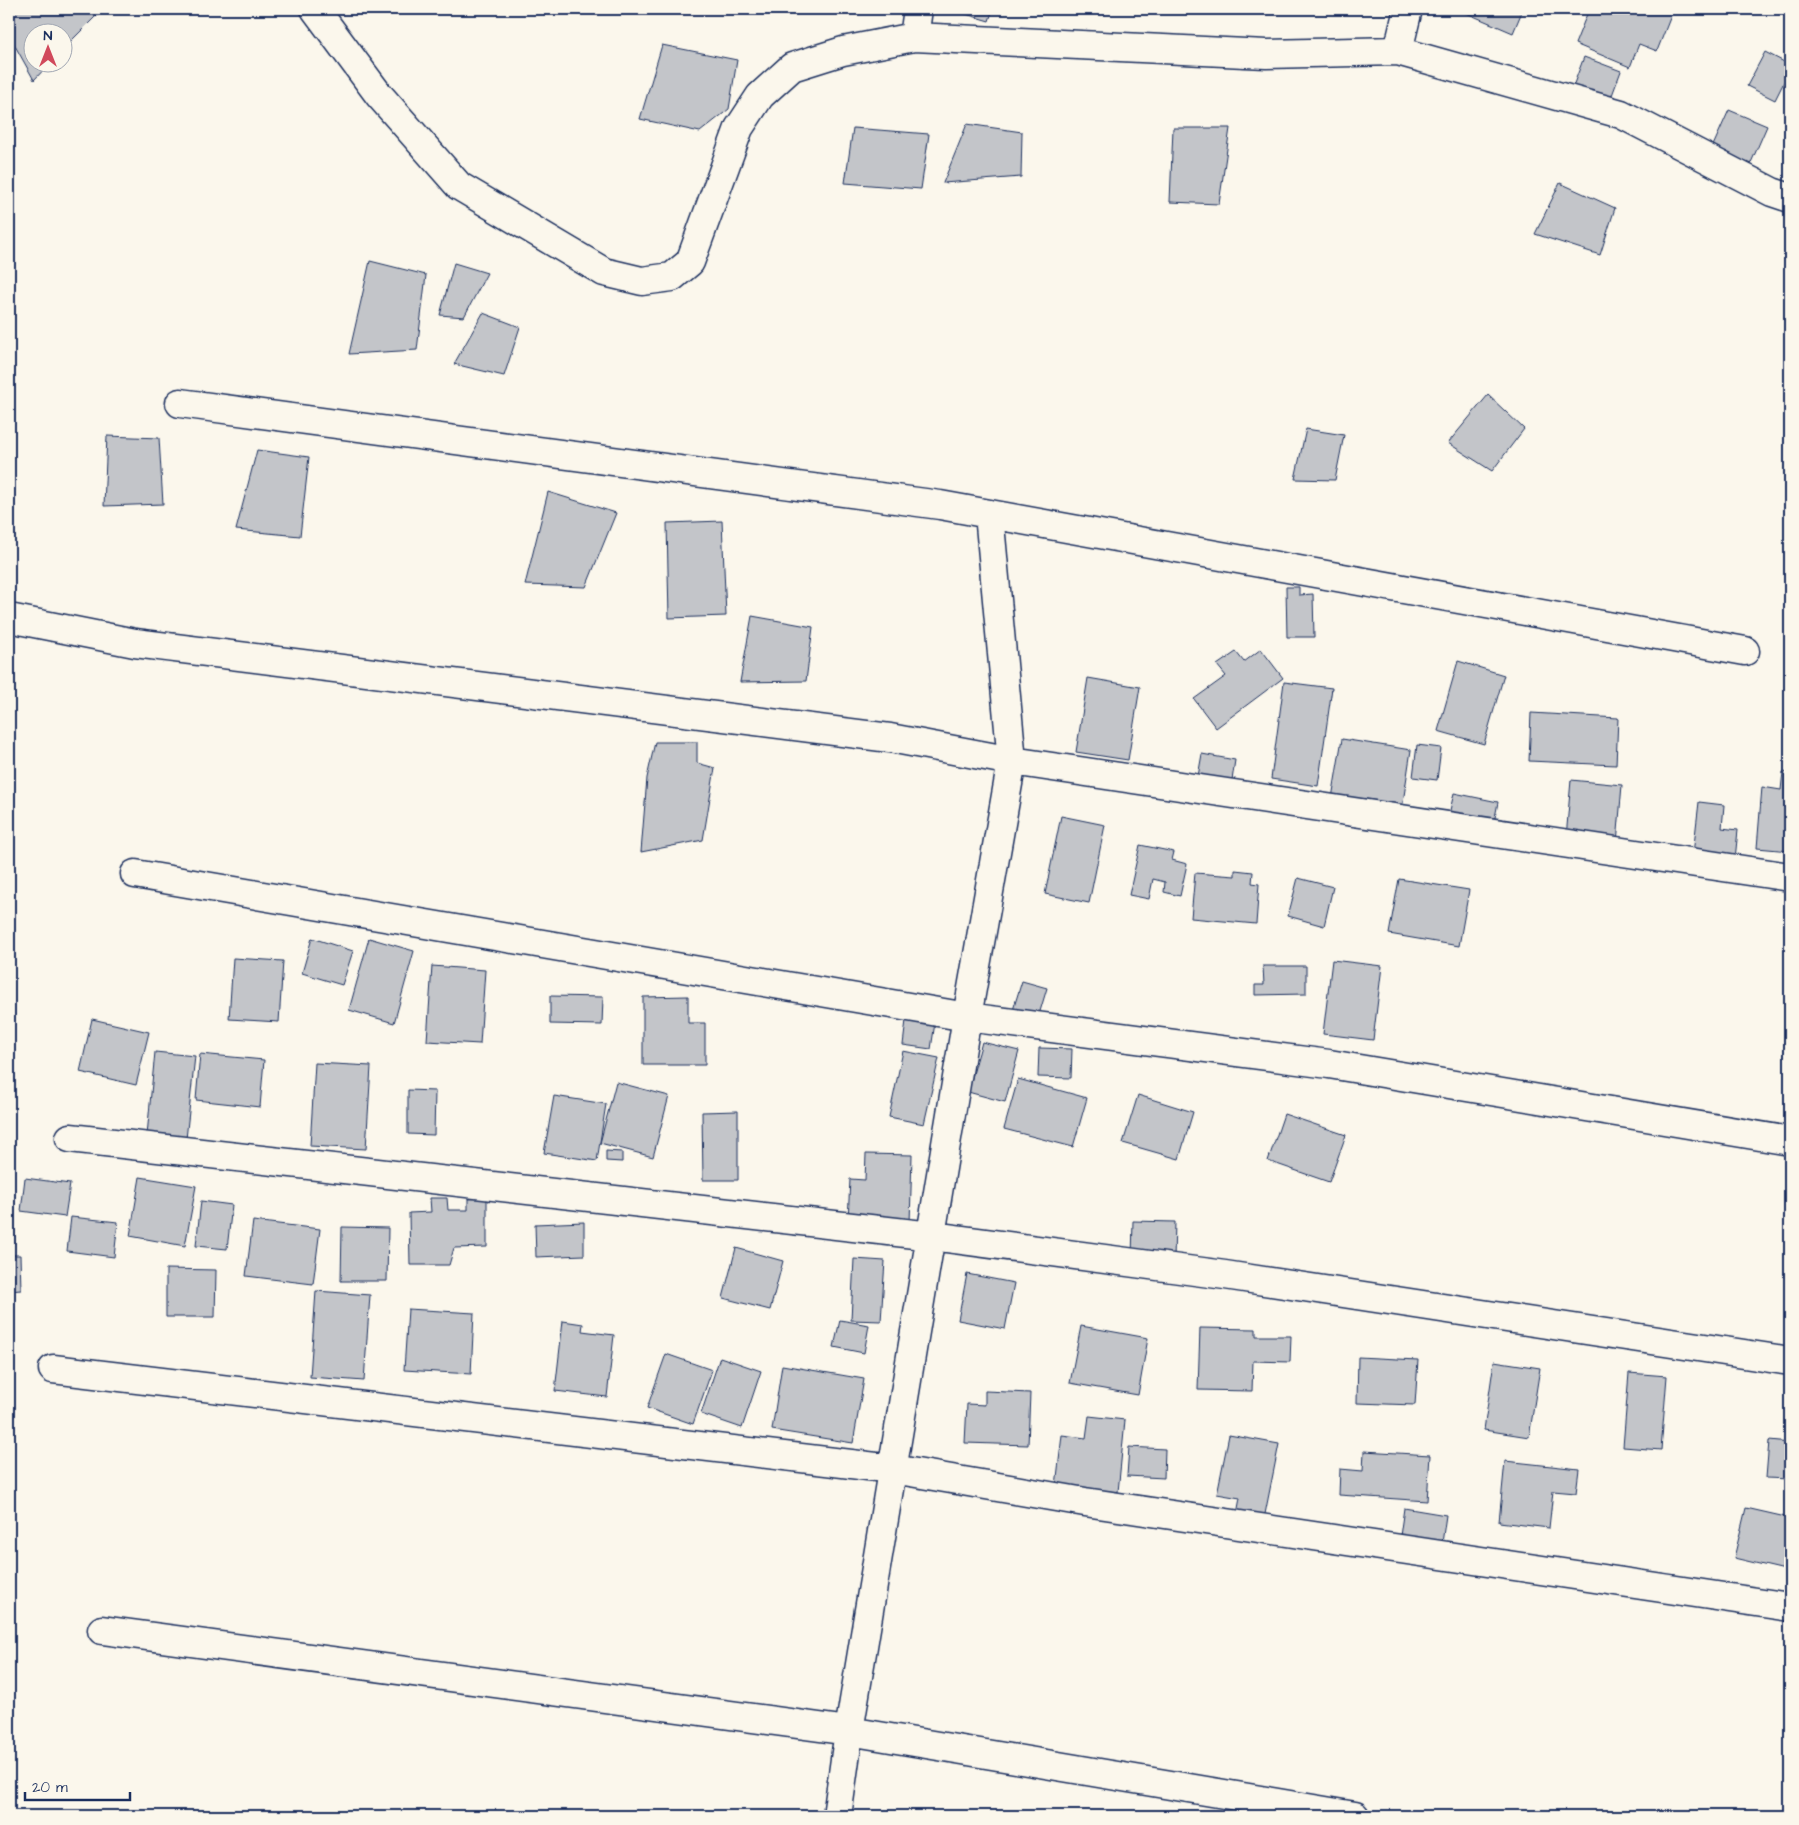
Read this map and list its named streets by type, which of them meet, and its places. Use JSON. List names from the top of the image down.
{
  "scale_bar": "20 m",
  "north": "top"
}
